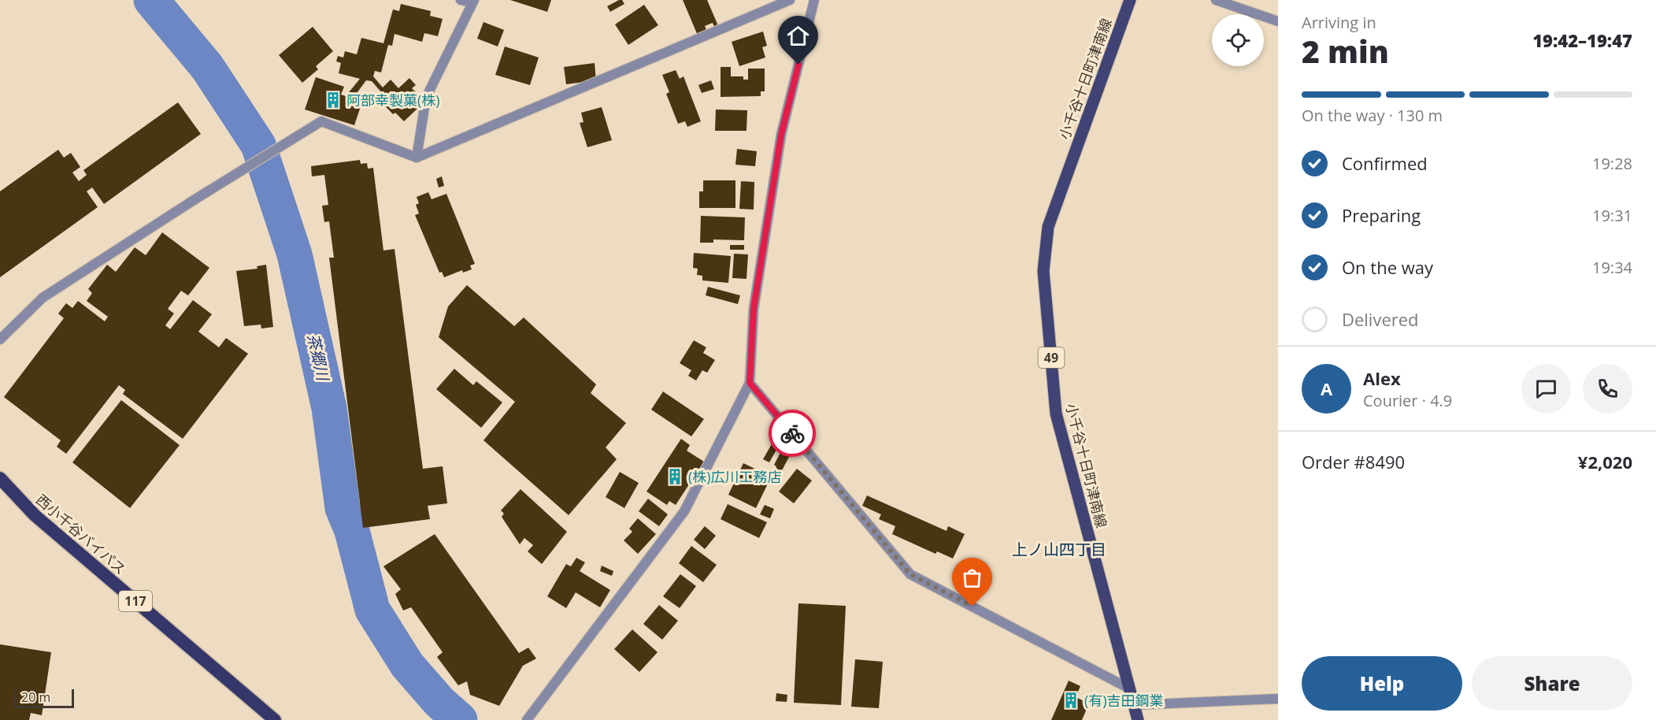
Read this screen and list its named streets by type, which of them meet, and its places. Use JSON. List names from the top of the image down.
{
  "streets": {
    "highway": ["西小千谷バイパス", "117"],
    "main road": ["小千谷十日町津南線", "49"]
  },
  "districts": ["上ノ山四丁目"],
  "water": ["茶郷川"],
  "places": {
    "building": ["阿部幸製菓(株)", "(株)広川工務店", "(有)吉田鋼業"]
  },
  "scale_bar": "20 m",
  "page": {
    "heading": ["2 min", "Arriving in", "19:42–19:47"],
    "panel": [
      "Alex",
      "Courier · 4.9",
      "Order #8490",
      "¥2,020"
    ],
    "bar": "On the way · 130 m",
    "list": [
      ["Confirmed", "19:28"],
      ["Preparing", "19:31"],
      ["On the way", "19:34"],
      "Delivered"
    ],
    "round": "A",
    "buttons": ["Help", "Share"],
    "scale": "20 m"
  }
}
